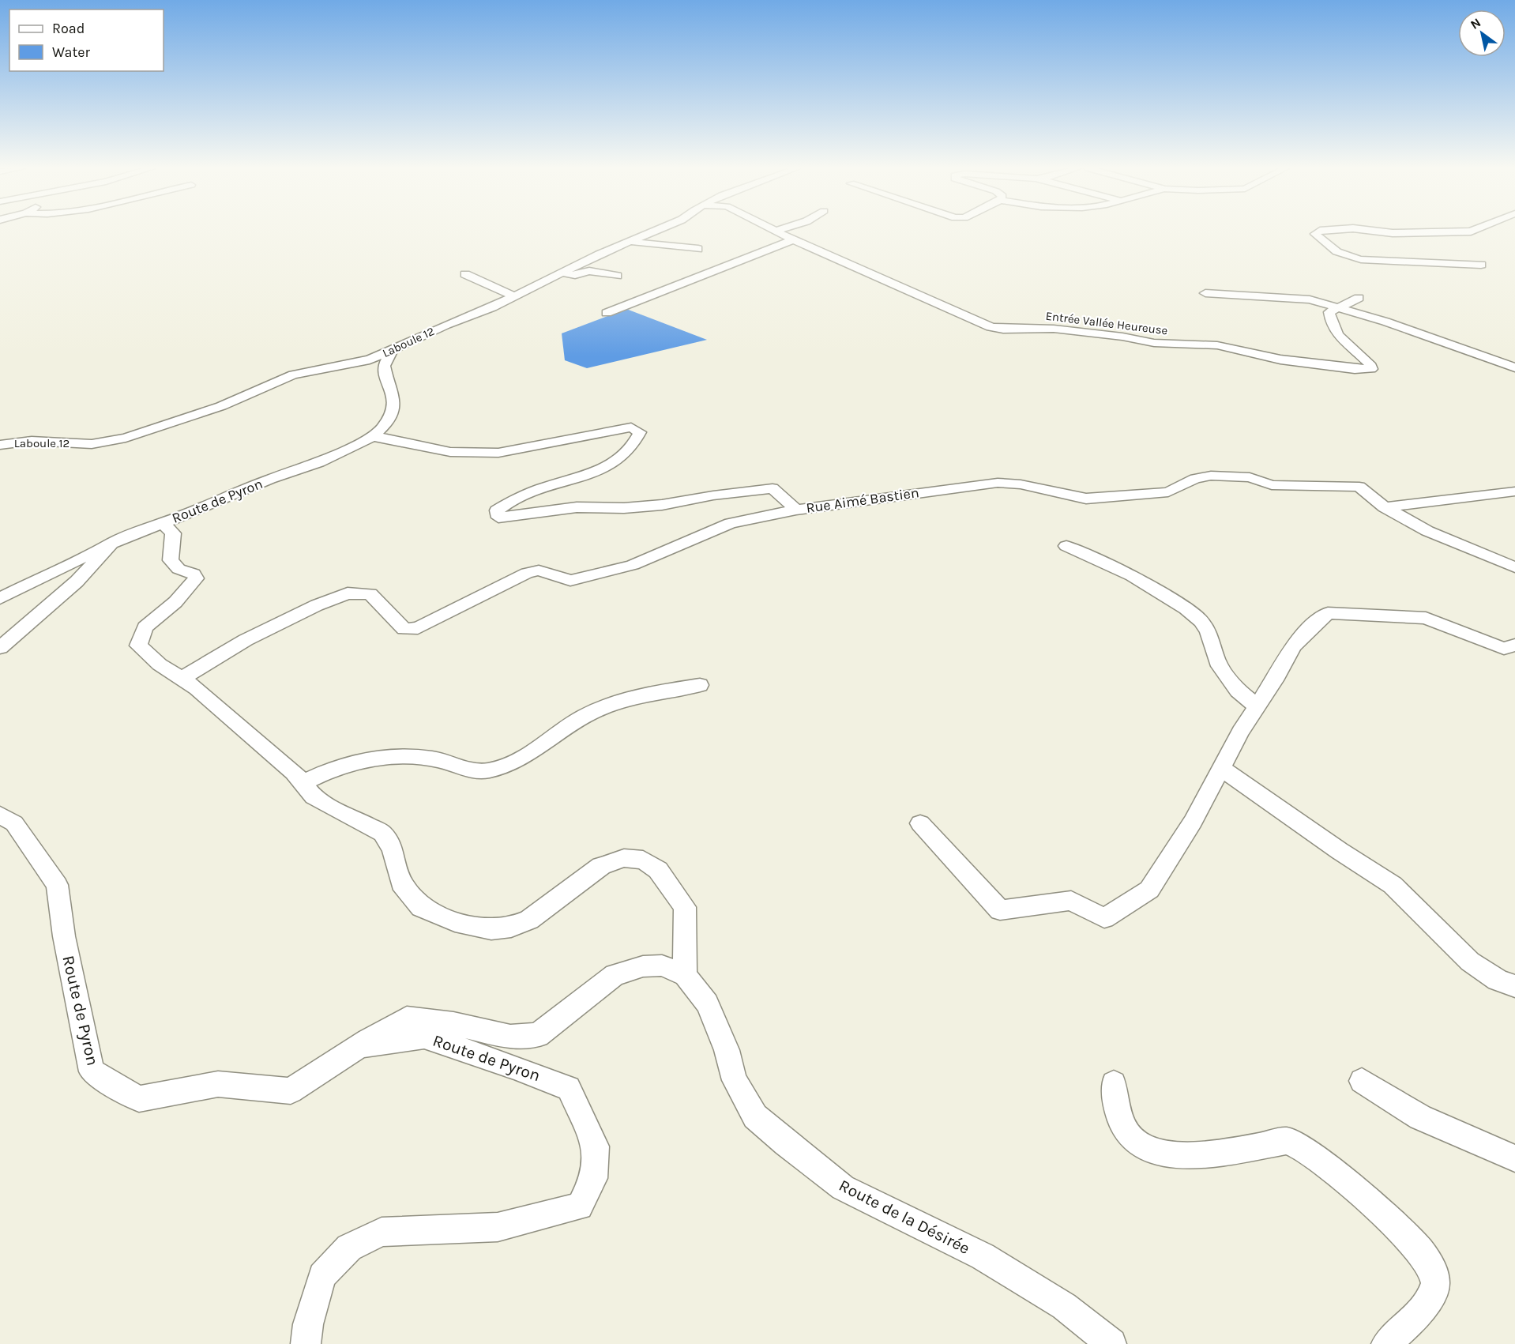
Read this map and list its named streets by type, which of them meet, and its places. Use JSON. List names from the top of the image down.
{
  "streets": {
    "street": [
      "Entrée Vallée Heureuse",
      "Laboule 12",
      "Rue Aimé Bastien",
      "Route de Pyron",
      "Route de la Désirée"
    ]
  },
  "crossings": [
    ["Laboule 12", "Route de Pyron"],
    ["Rue Aimé Bastien", "Route de Pyron"],
    ["Route de Pyron", "Route de la Désirée"]
  ],
  "legend": ["Road", "Water"],
  "north": "top left"
}
